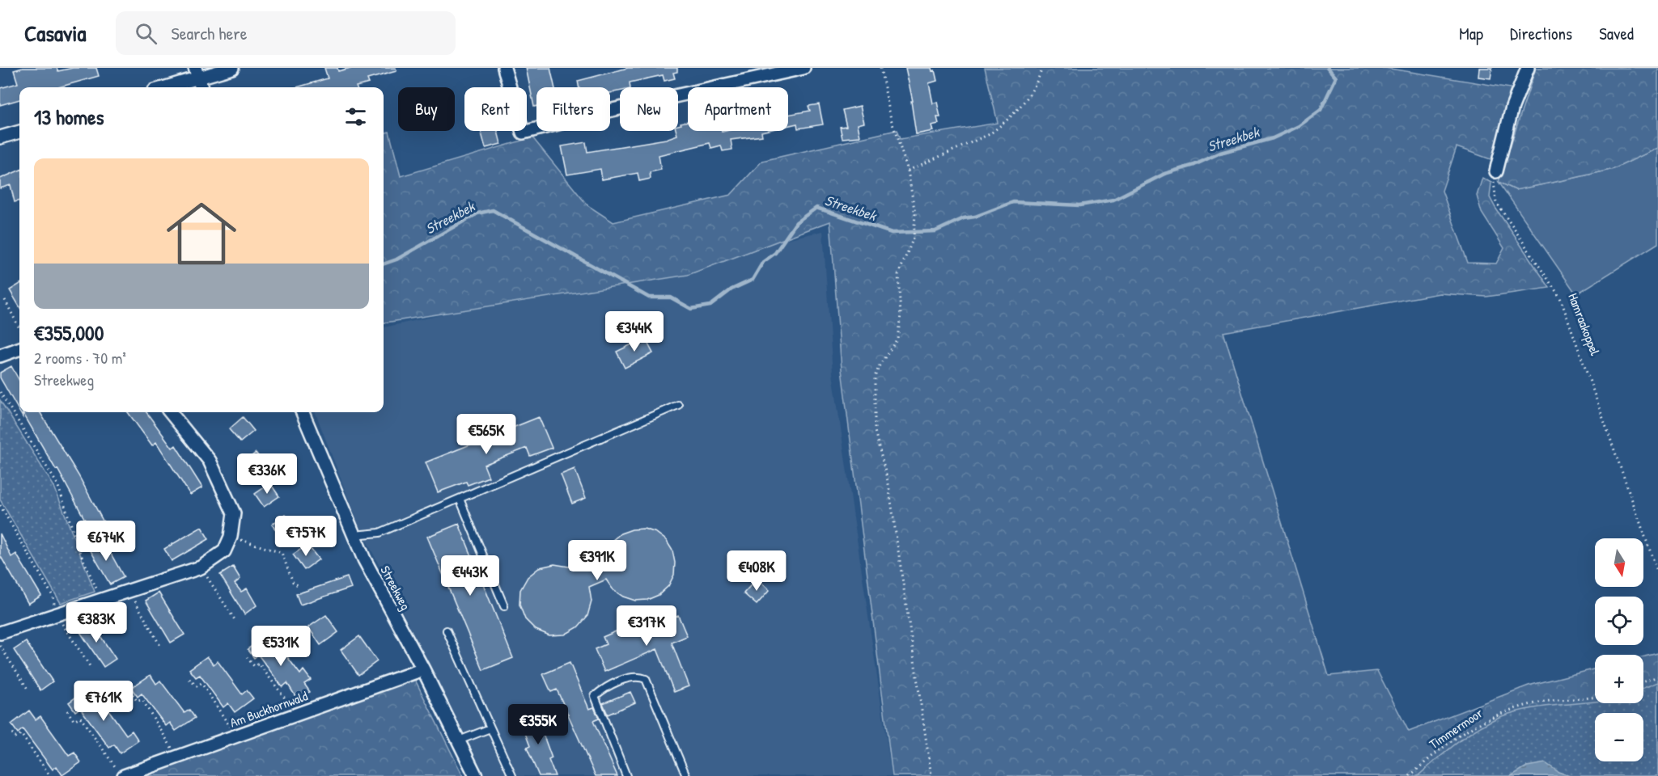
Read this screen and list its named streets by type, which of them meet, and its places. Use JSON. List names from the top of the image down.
{
  "streets": {
    "street": ["Streekweg", "Am Buckhornwald"],
    "path": ["Hamraakoppel", "Timmermoor"]
  },
  "crossings": [
    ["Streekweg", "Am Buckhornwald"]
  ],
  "water": ["Streekbek"],
  "north": "bottom",
  "page": {
    "header": "Casavia",
    "search": "Search here",
    "nav": ["Map", "Directions", "Saved"],
    "chip": [
      "Buy",
      "Rent",
      "Filters",
      "New",
      "Apartment"
    ],
    "heading": "13 homes",
    "list": [
      {
        "name": "€355,000",
        "note": "2 rooms · 70 m² · Streekweg"
      }
    ],
    "price": [
      "€344K",
      "€565K",
      "€336K",
      "€757K",
      "€674K",
      "€391K",
      "€408K",
      "€443K",
      "€383K",
      "€317K",
      "€531K",
      "€761K",
      "€355K"
    ],
    "map_buttons": ["+", "−"]
  }
}
